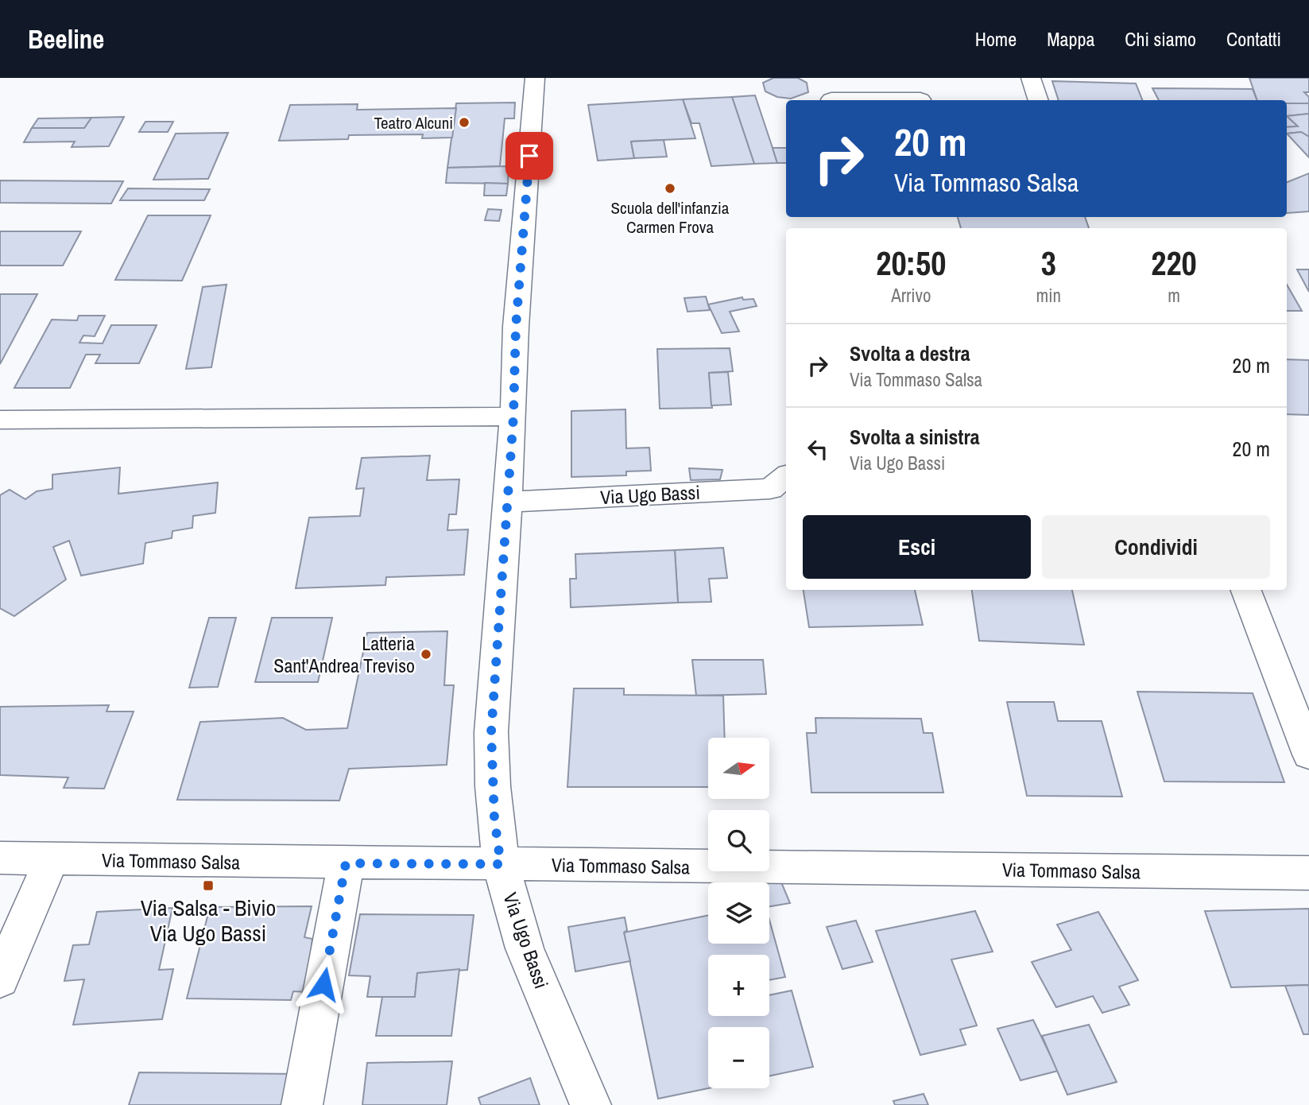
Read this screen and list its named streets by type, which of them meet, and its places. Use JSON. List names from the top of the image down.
{
  "streets": {
    "street": ["Via Ugo Bassi", "Via Tommaso Salsa"]
  },
  "crossings": [
    ["Via Ugo Bassi", "Via Tommaso Salsa"]
  ],
  "places": {
    "other": ["Teatro Alcuni", "Scuola dell'infanzia Carmen Frova", "Latteria Sant'Andrea Treviso"],
    "transit": ["Via Salsa - Bivio Via Ugo Bassi"]
  },
  "north": "right",
  "page": {
    "header": "Beeline",
    "nav": [
      "Home",
      "Mappa",
      "Chi siamo",
      "Contatti"
    ],
    "turn": ["20 m", "Via Tommaso Salsa"],
    "eta": [
      "20:50",
      "Arrivo",
      "3",
      "min",
      "220",
      "m"
    ],
    "list": [
      {
        "name": "Svolta a destra",
        "note": "Via Tommaso Salsa",
        "value": "20 m"
      },
      {
        "name": "Svolta a sinistra",
        "note": "Via Ugo Bassi",
        "value": "20 m"
      }
    ],
    "buttons": ["Esci", "Condividi"],
    "map_buttons": ["+", "−"]
  }
}
